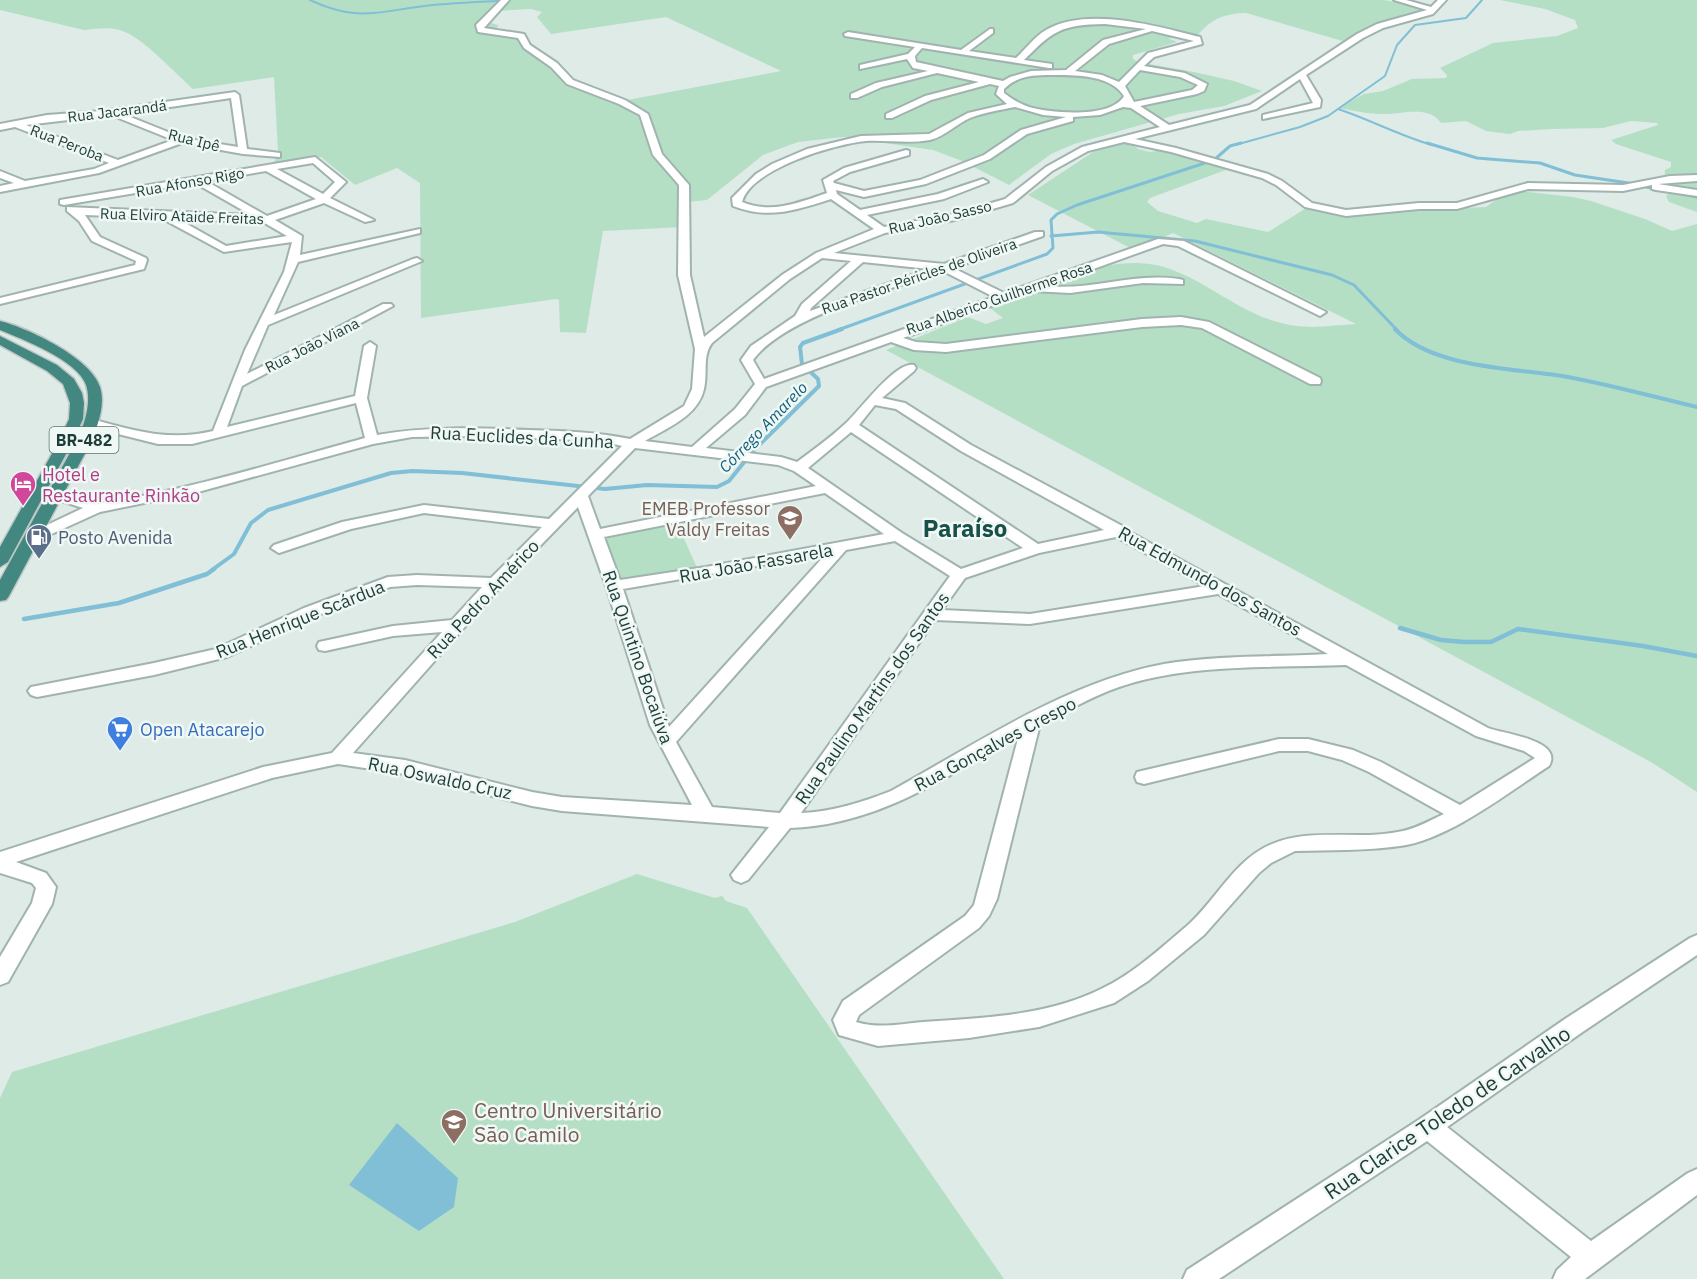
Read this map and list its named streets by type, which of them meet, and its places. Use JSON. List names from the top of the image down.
{
  "streets": {
    "highway": ["BR-482"],
    "street": [
      "Rua Jacarandá",
      "Rua Ipê",
      "Rua Peroba",
      "Rua Afonso Rigo",
      "Rua Elviro Ataide Freitas",
      "Rua João Sasso",
      "Rua Pastor Péricles de Oliveira",
      "Rua Alberico Guilherme Rosa",
      "Rua João Viana",
      "Rua Euclides da Cunha",
      "Rua João Fassarela",
      "Rua Edmundo dos Santos",
      "Rua Pedro Américo",
      "Rua Henrique Scárdua",
      "Rua Quintino Bocaiúva",
      "Rua Paulino Martins dos Santos",
      "Rua Gonçalves Crespo",
      "Rua Oswaldo Cruz",
      "Rua Clarice Toledo de Carvalho"
    ]
  },
  "crossings": [
    ["Rua Jacarandá", "Rua Ipê"],
    ["Rua Jacarandá", "Rua Peroba"],
    ["Rua Afonso Rigo", "Rua Elviro Ataide Freitas"],
    ["Rua Euclides da Cunha", "BR-482"],
    ["Rua Euclides da Cunha", "Rua João Fassarela"],
    ["Rua Euclides da Cunha", "Rua Pedro Américo"],
    ["Rua Euclides da Cunha", "Rua Paulino Martins dos Santos"],
    ["Rua João Fassarela", "Rua Quintino Bocaiúva"],
    ["Rua Edmundo dos Santos", "Rua Gonçalves Crespo"],
    ["Rua Pedro Américo", "Rua Henrique Scárdua"],
    ["Rua Pedro Américo", "Rua Quintino Bocaiúva"],
    ["Rua Pedro Américo", "Rua Oswaldo Cruz"],
    ["Rua Quintino Bocaiúva", "Rua Oswaldo Cruz"],
    ["Rua Paulino Martins dos Santos", "Rua Gonçalves Crespo"],
    ["Rua Paulino Martins dos Santos", "Rua Oswaldo Cruz"],
    ["Rua Gonçalves Crespo", "Rua Oswaldo Cruz"]
  ],
  "districts": ["Paraíso"],
  "water": ["Córrego Amarelo"],
  "places": {
    "hotel": ["Hotel e Restaurante Rinkão"],
    "school or university": ["EMEB Professor Valdy Freitas", "Centro Universitário São Camilo"],
    "fuel station": ["Posto Avenida"],
    "supermarket": ["Open Atacarejo"]
  }
}
